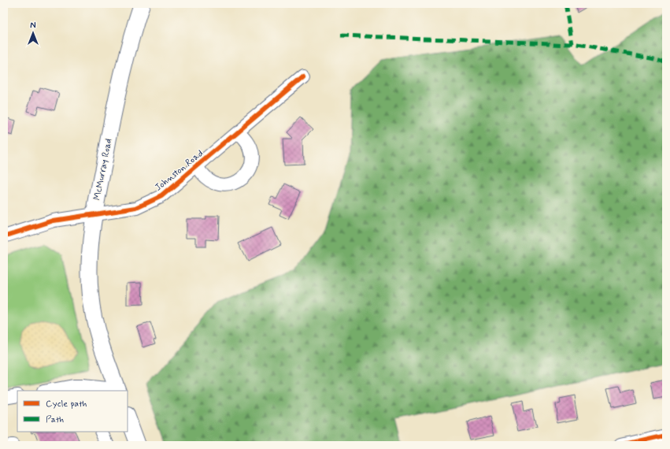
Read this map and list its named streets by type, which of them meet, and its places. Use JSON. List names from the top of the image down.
{
  "streets": {
    "main road": ["McMurray Road"],
    "street": ["Johnston Road"]
  },
  "crossings": [
    ["McMurray Road", "Johnston Road"]
  ],
  "legend": ["Cycle path", "Path"],
  "north": "top"
}
